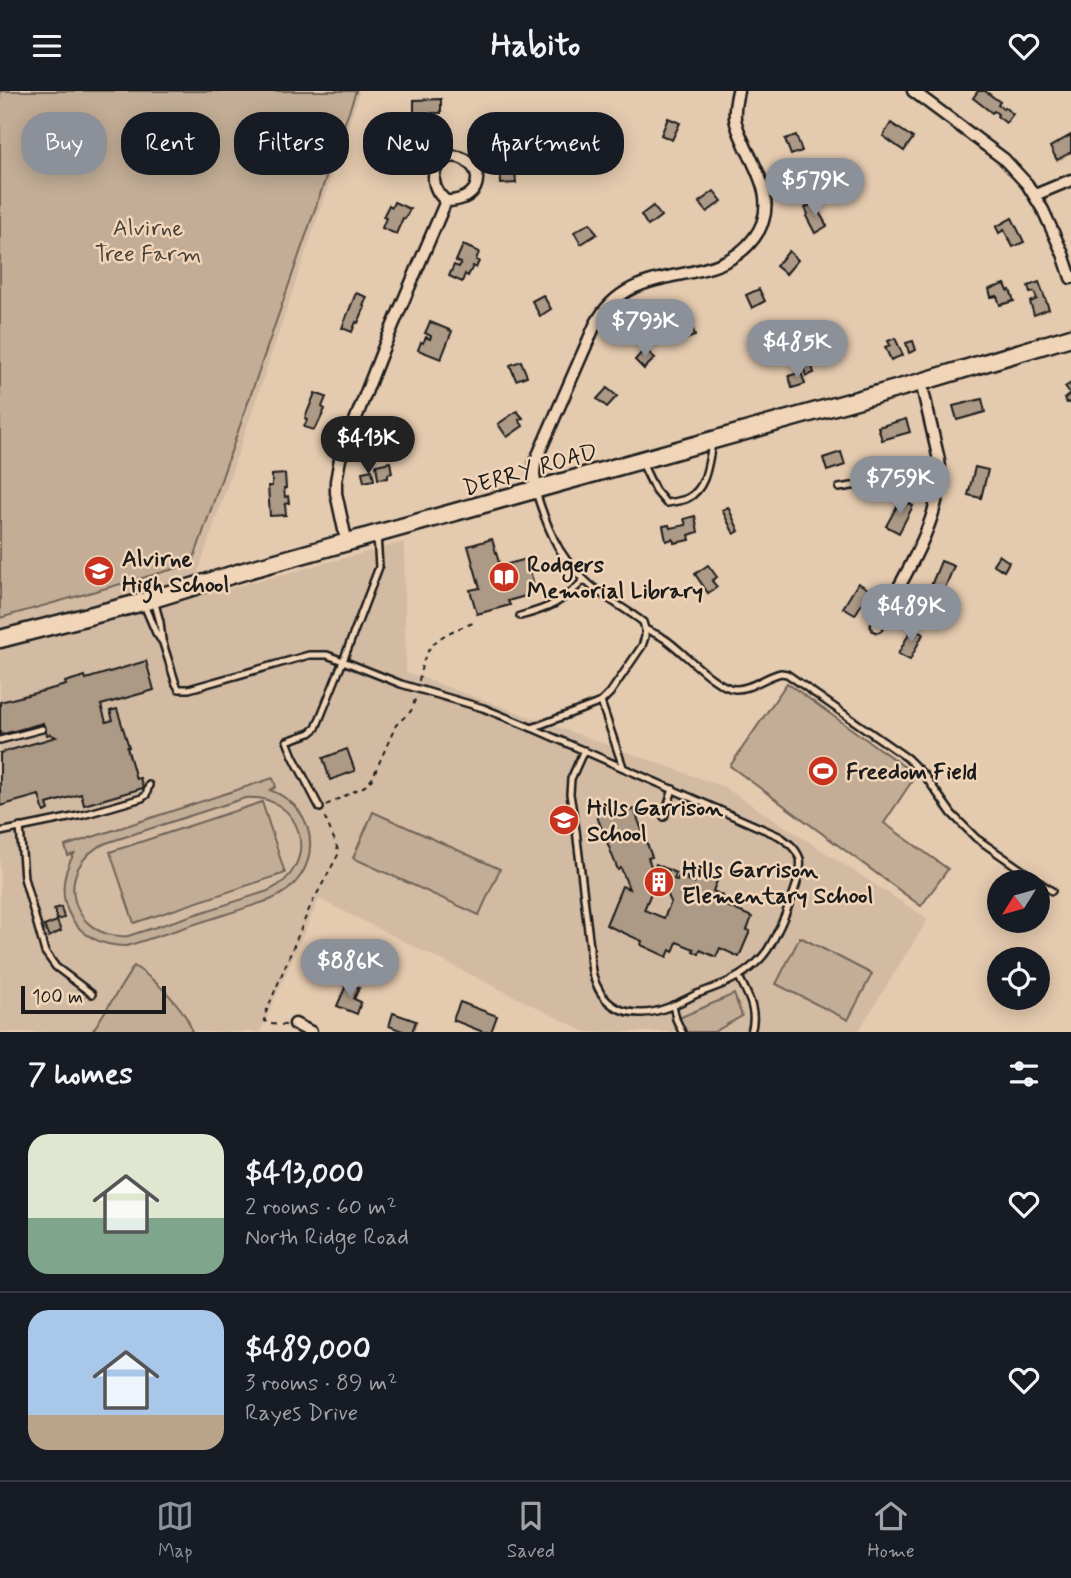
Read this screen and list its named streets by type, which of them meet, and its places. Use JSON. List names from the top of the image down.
{
  "streets": {
    "main road": ["DERRY ROAD"]
  },
  "parks": ["Alvirne Tree Farm"],
  "places": {
    "school or university": ["Alvirne High School", "Hills Garrison School"],
    "library": ["Rodgers Memorial Library"],
    "sports": ["Freedom Field"],
    "building": ["Hills Garrison Elementary School"]
  },
  "scale_bar": "100 m",
  "north": "bottom left",
  "page": {
    "header": "Habito",
    "chip": [
      "Buy",
      "Rent",
      "Filters",
      "New",
      "Apartment"
    ],
    "price": [
      "$579K",
      "$793K",
      "$485K",
      "$413K",
      "$759K",
      "$489K",
      "$886K"
    ],
    "scale": "100 m",
    "heading": "7 homes",
    "list": [
      {
        "name": "$413,000",
        "note": "2 rooms · 60 m² · North Ridge Road"
      },
      {
        "name": "$489,000",
        "note": "3 rooms · 89 m² · Rayes Drive"
      }
    ],
    "tabs": ["Map", "Saved", "Home"]
  }
}
